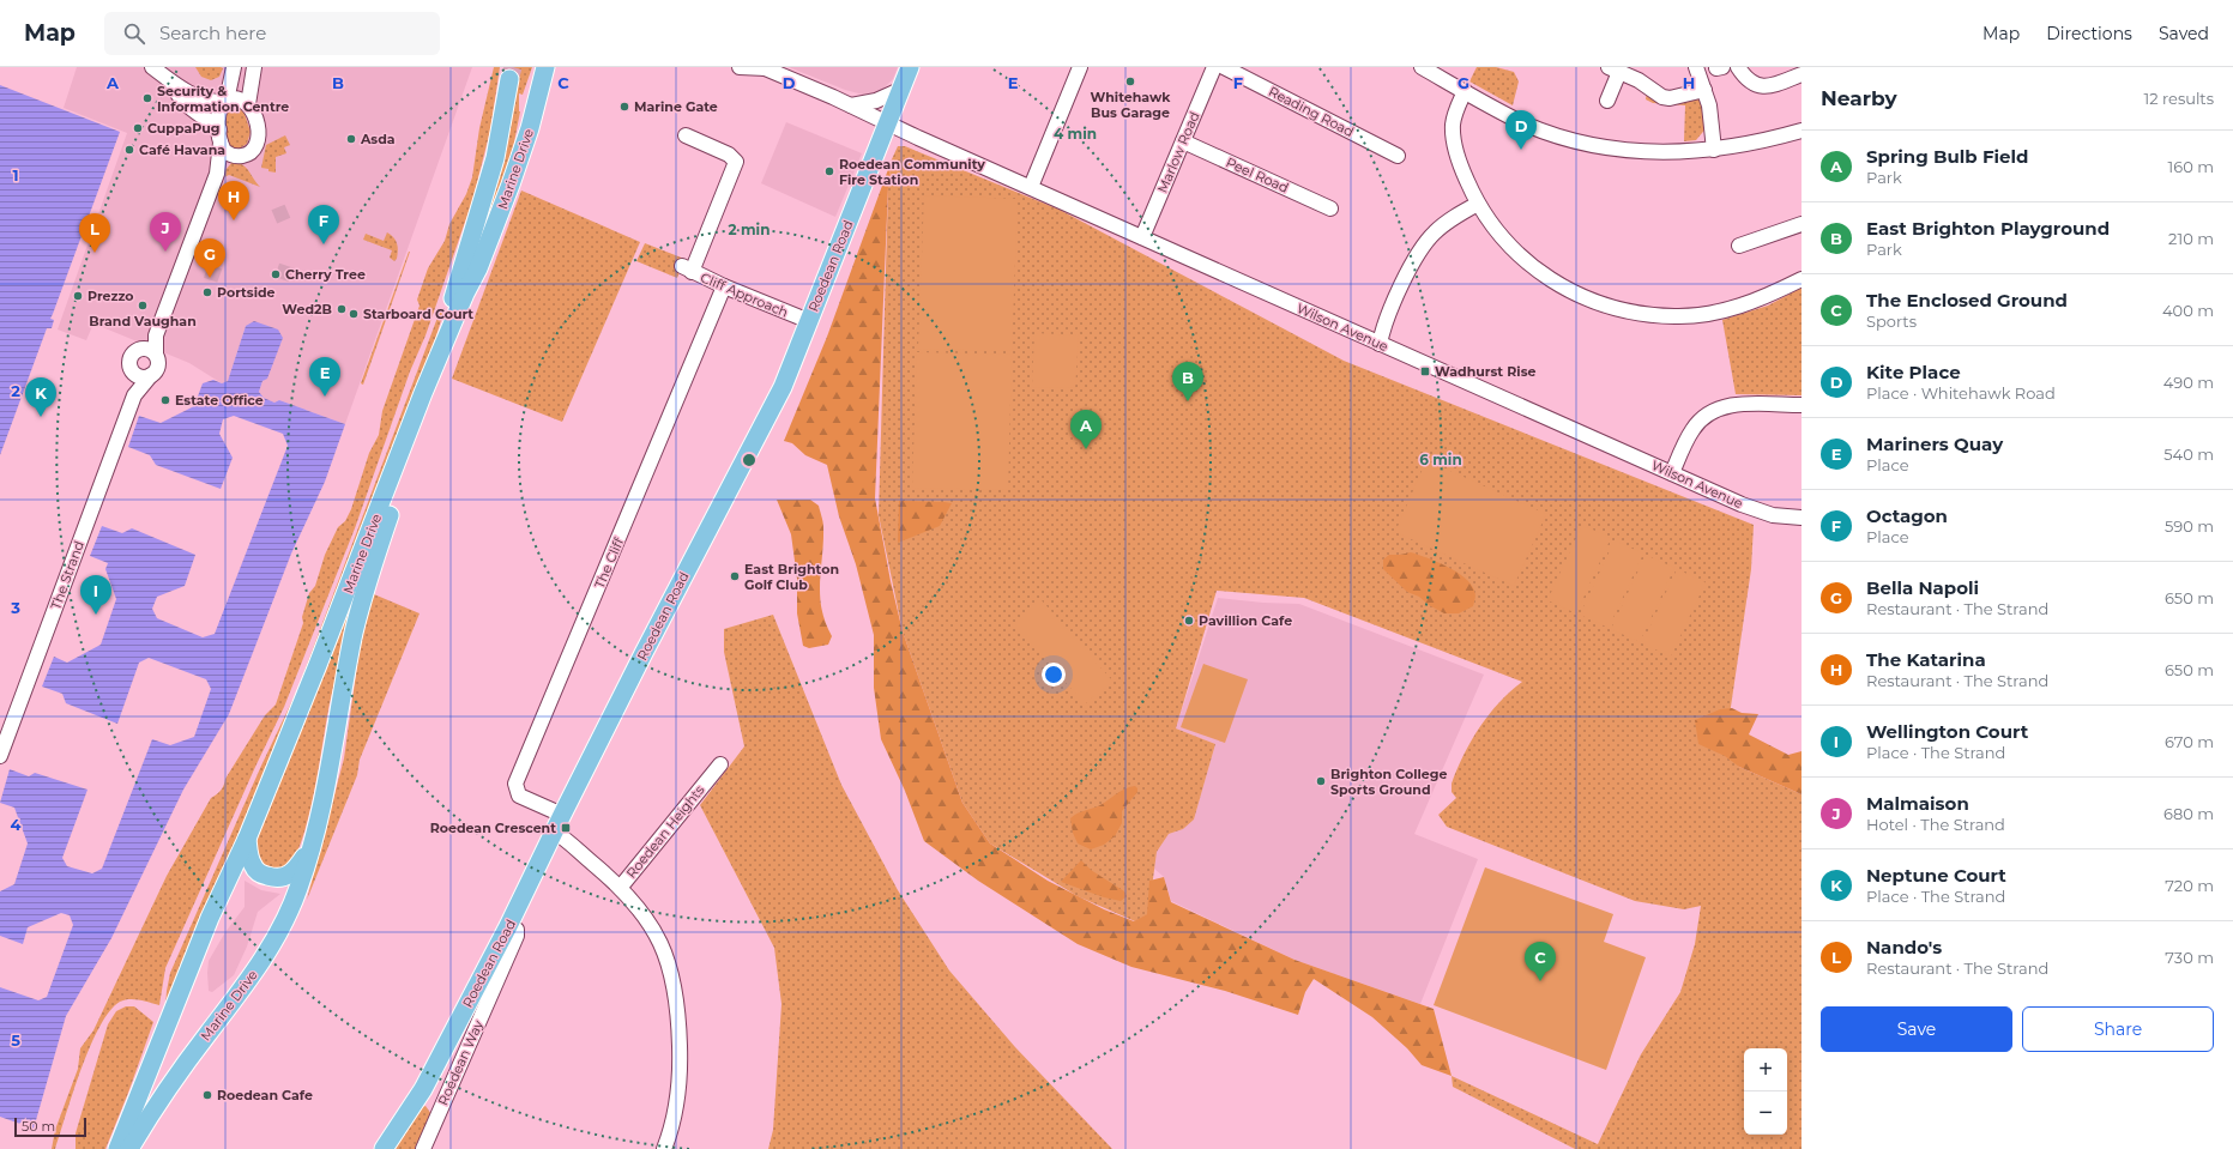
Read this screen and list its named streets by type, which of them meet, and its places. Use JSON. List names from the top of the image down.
{
  "streets": {
    "main road": ["Marine Drive", "Roedean Road"],
    "street": [
      "Reading Road",
      "Marlow Road",
      "Peel Road",
      "Cliff Approach",
      "Wilson Avenue",
      "The Cliff",
      "The Strand",
      "Roedean Heights",
      "Roedean Way"
    ]
  },
  "crossings": [
    ["Marlow Road", "Peel Road"],
    ["Marlow Road", "Wilson Avenue"],
    ["Roedean Road", "Cliff Approach"],
    ["Roedean Road", "Wilson Avenue"],
    ["Roedean Road", "The Cliff"],
    ["Roedean Road", "Roedean Way"],
    ["Cliff Approach", "The Cliff"]
  ],
  "places": {
    "other": [
      "Whitehawk Bus Garage",
      "Security & Information Centre",
      "Marine Gate",
      "CuppaPug",
      "Asda",
      "Café Havana",
      "Roedean Community Fire Station",
      "Cherry Tree",
      "Portside",
      "Prezzo",
      "Brand Vaughan",
      "Wed2B",
      "Starboard Court",
      "Estate Office",
      "East Brighton Golf Club",
      "Pavillion Cafe",
      "Brighton College Sports Ground",
      "Roedean Cafe"
    ],
    "transit": ["Wadhurst Rise", "Roedean Crescent"]
  },
  "scale_bar": "50 m",
  "page": {
    "header": "Map",
    "search": "Search here",
    "nav": ["Map", "Directions", "Saved"],
    "heading": ["Nearby", "12 results"],
    "pins": [
      "D",
      "H",
      "F",
      "J",
      "L",
      "G",
      "E",
      "B",
      "K",
      "A",
      "I",
      "C"
    ],
    "list": [
      {
        "mark": "A",
        "name": "Spring Bulb Field",
        "note": "Park",
        "value": "160 m"
      },
      {
        "mark": "B",
        "name": "East Brighton Playground",
        "note": "Park",
        "value": "210 m"
      },
      {
        "mark": "C",
        "name": "The Enclosed Ground",
        "note": "Sports",
        "value": "400 m"
      },
      {
        "mark": "D",
        "name": "Kite Place",
        "note": "Place · Whitehawk Road",
        "value": "490 m"
      },
      {
        "mark": "E",
        "name": "Mariners Quay",
        "note": "Place",
        "value": "540 m"
      },
      {
        "mark": "F",
        "name": "Octagon",
        "note": "Place",
        "value": "590 m"
      },
      {
        "mark": "G",
        "name": "Bella Napoli",
        "note": "Restaurant · The Strand",
        "value": "650 m"
      },
      {
        "mark": "H",
        "name": "The Katarina",
        "note": "Restaurant · The Strand",
        "value": "650 m"
      },
      {
        "mark": "I",
        "name": "Wellington Court",
        "note": "Place · The Strand",
        "value": "670 m"
      },
      {
        "mark": "J",
        "name": "Malmaison",
        "note": "Hotel · The Strand",
        "value": "680 m"
      },
      {
        "mark": "K",
        "name": "Neptune Court",
        "note": "Place · The Strand",
        "value": "720 m"
      },
      {
        "mark": "L",
        "name": "Nando's",
        "note": "Restaurant · The Strand",
        "value": "730 m"
      }
    ],
    "buttons": ["Save", "Share"],
    "map_buttons": ["+", "−"],
    "scale": "50 m"
  },
  "grid": {
    "columns": [
      "A",
      "B",
      "C",
      "D",
      "E",
      "F",
      "G",
      "H"
    ],
    "rows": [
      "1",
      "2",
      "3",
      "4",
      "5"
    ]
  },
  "rings": ["4 min", "2 min", "6 min"]
}
